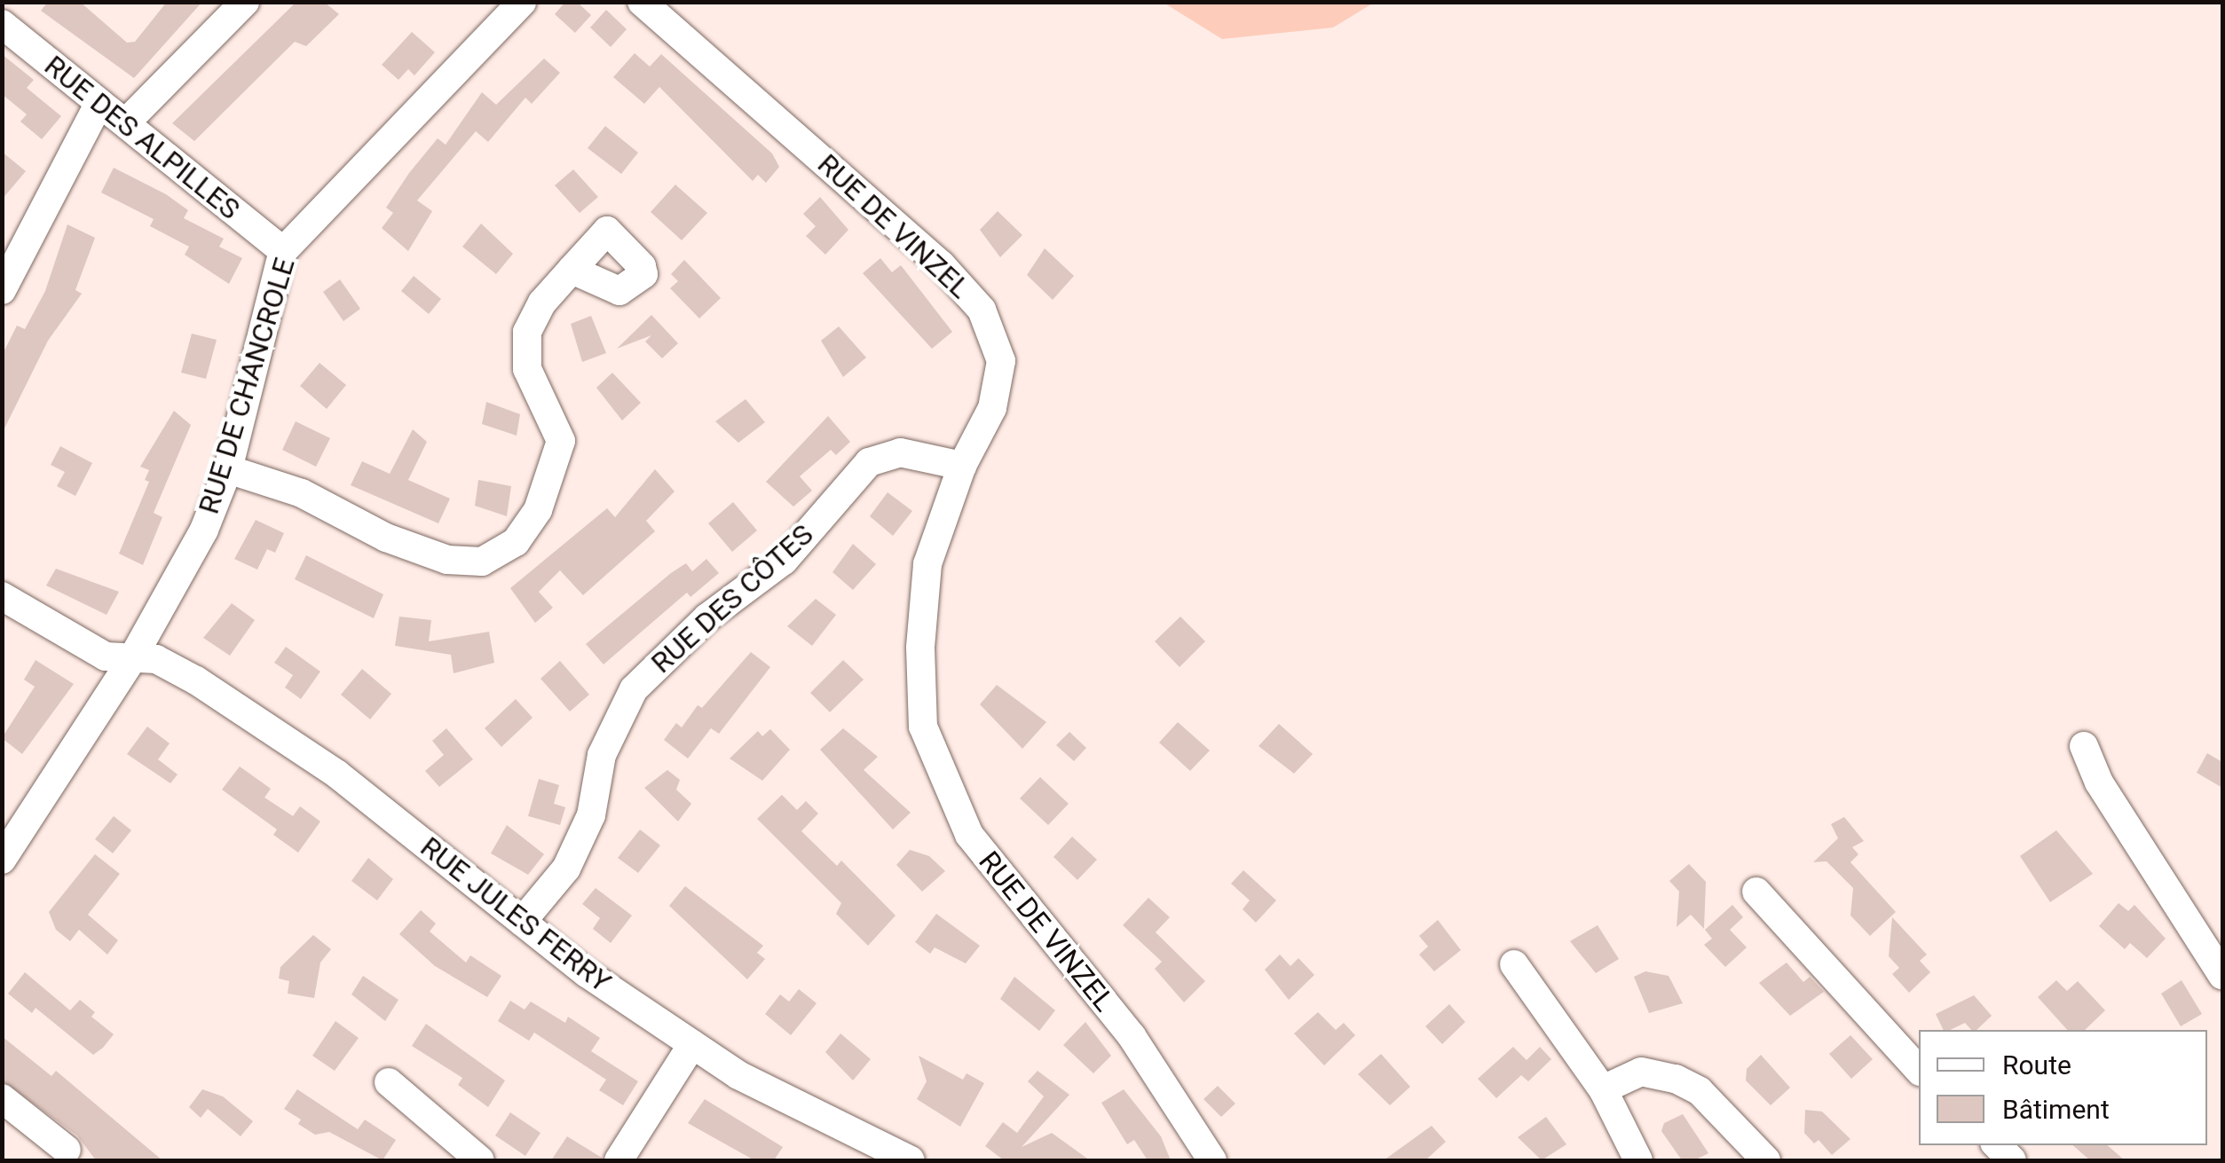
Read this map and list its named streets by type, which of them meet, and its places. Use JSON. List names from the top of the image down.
{
  "streets": {
    "street": [
      "RUE DES ALPILLES",
      "RUE DE VINZEL",
      "RUE DE CHANCROLE",
      "RUE DES CÔTES",
      "RUE JULES FERRY"
    ]
  },
  "crossings": [
    ["RUE DES ALPILLES", "RUE DE CHANCROLE"],
    ["RUE DE VINZEL", "RUE DES CÔTES"],
    ["RUE DE CHANCROLE", "RUE JULES FERRY"],
    ["RUE DES CÔTES", "RUE JULES FERRY"]
  ],
  "legend": ["Route", "Bâtiment"]
}
